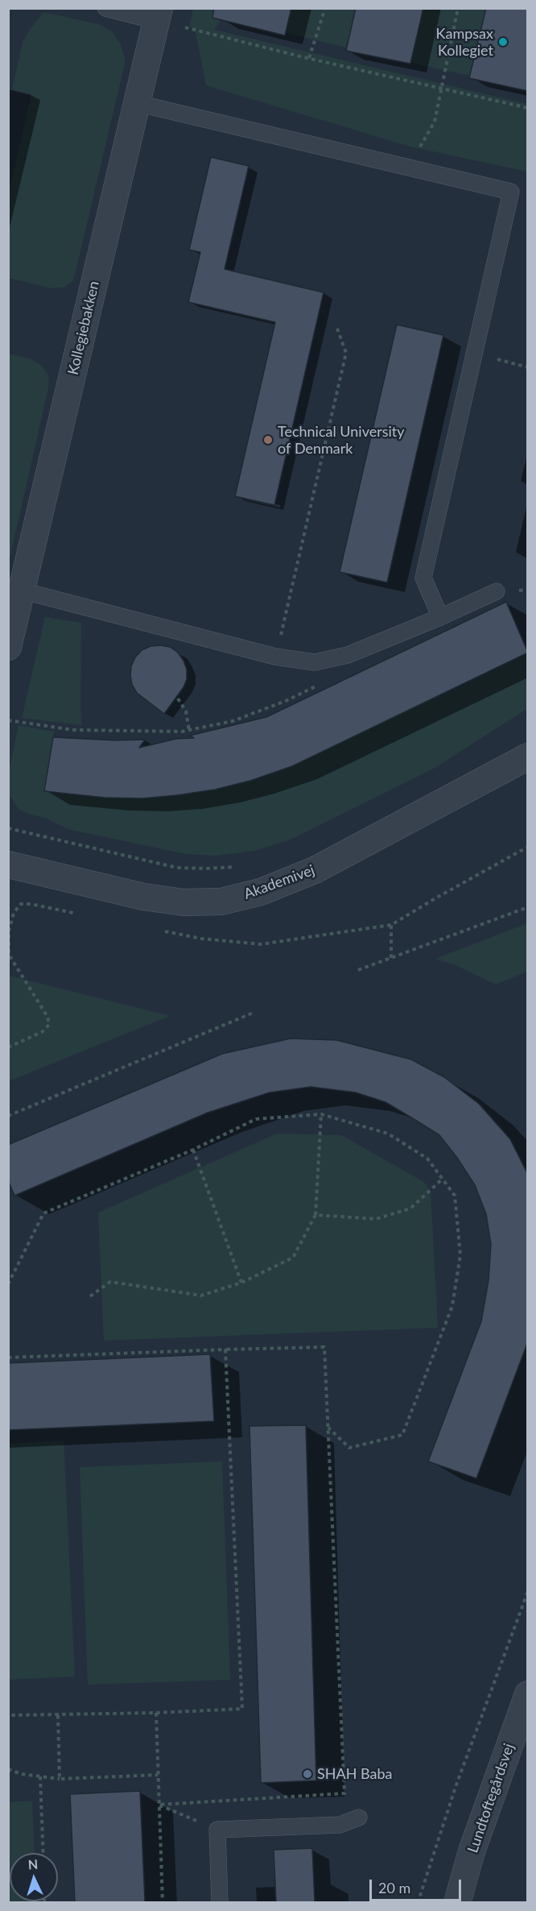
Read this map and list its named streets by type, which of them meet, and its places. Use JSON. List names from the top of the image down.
{
  "streets": {
    "street": ["Kollegiebakken", "Akademivej", "Lundtoftegårdsvej"]
  },
  "places": ["Kampsax Kollegiet", "Technical University of Denmark", "SHAH Baba"],
  "scale_bar": "20 m",
  "north": "top"
}
